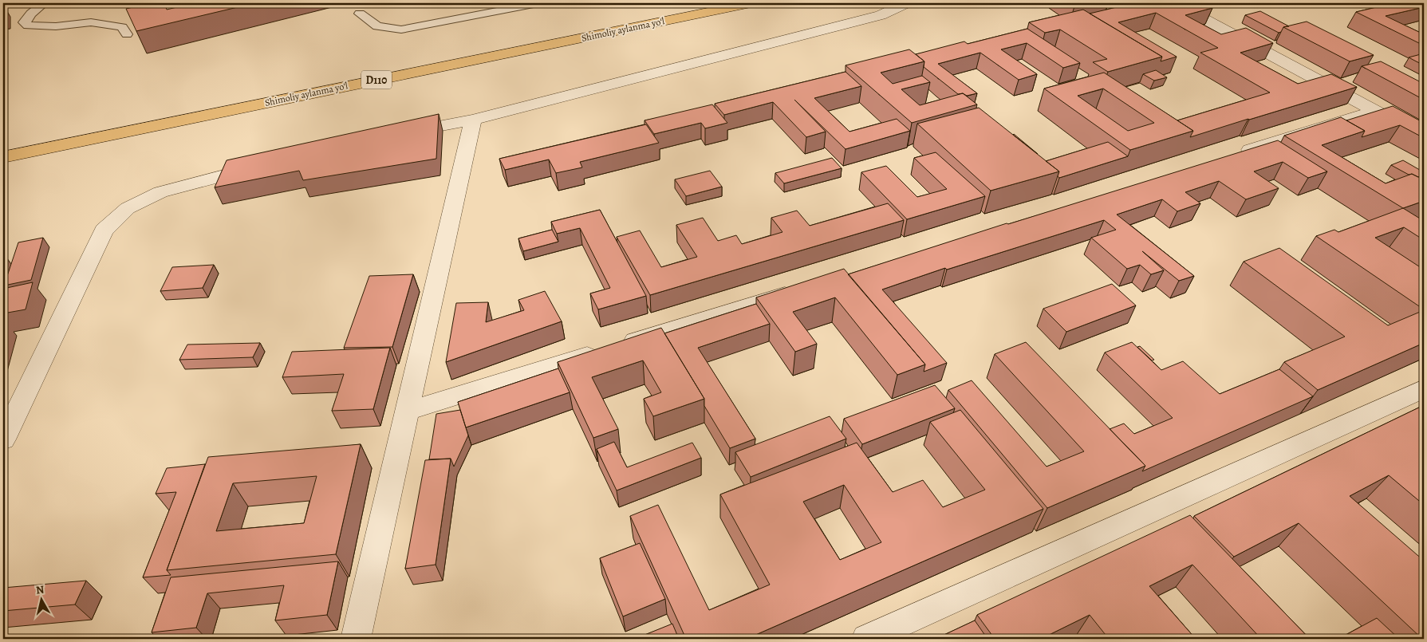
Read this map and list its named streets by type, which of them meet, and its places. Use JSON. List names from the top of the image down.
{
  "streets": {
    "main road": ["Shimoliy aylanma yoʻl", "D110"]
  },
  "north": "top"
}
